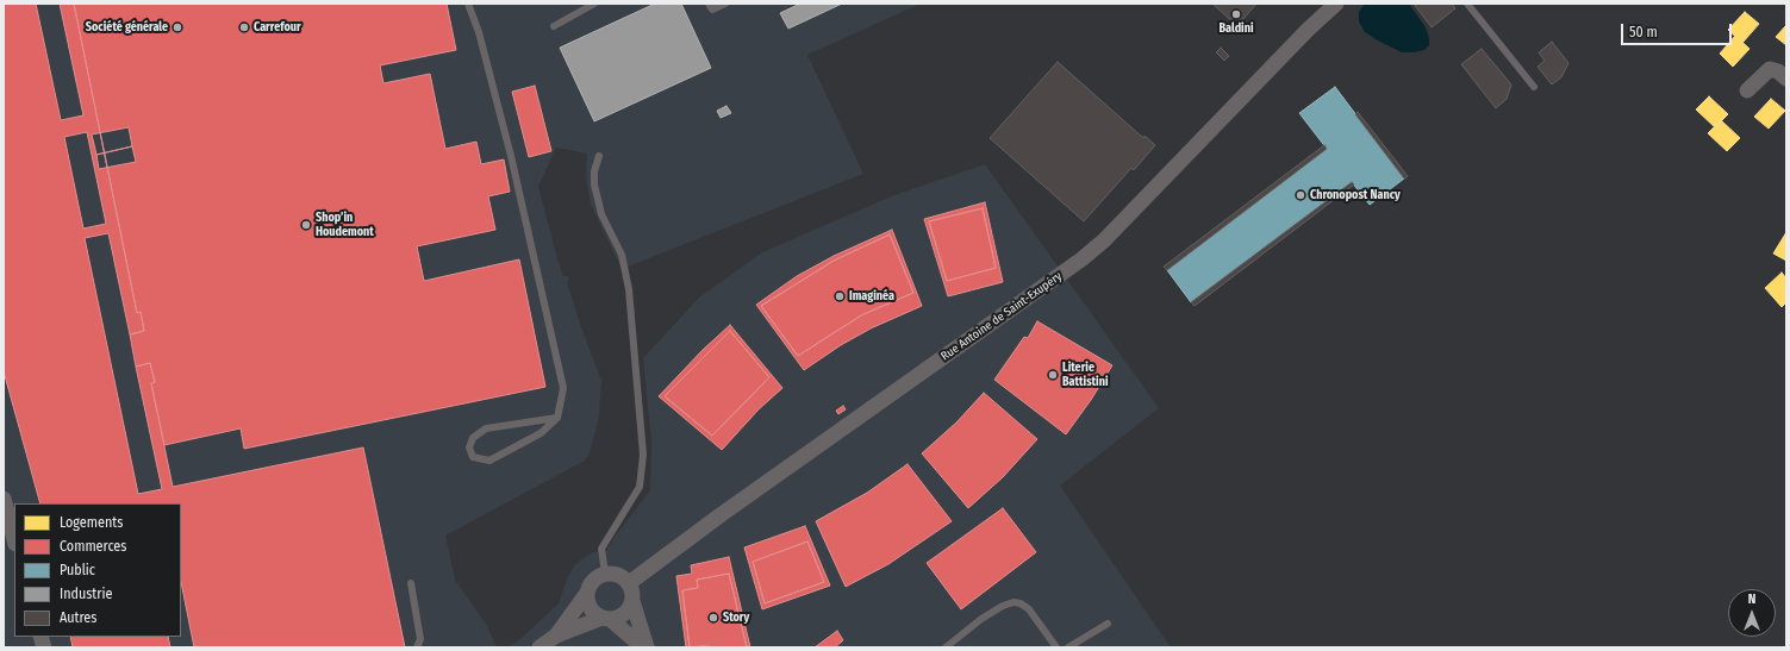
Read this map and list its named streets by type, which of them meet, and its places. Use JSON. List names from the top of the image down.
{
  "streets": {
    "street": ["Rue Antoine de Saint-Exupéry"]
  },
  "places": [
    "Baldini",
    "Société générale",
    "Carrefour",
    "Chronopost Nancy",
    "Shop’in Houdemont",
    "Imaginéa",
    "Literie Battistini",
    "Story"
  ],
  "legend": [
    "Logements",
    "Commerces",
    "Public",
    "Industrie",
    "Autres"
  ],
  "scale_bar": "50 m",
  "north": "top"
}
